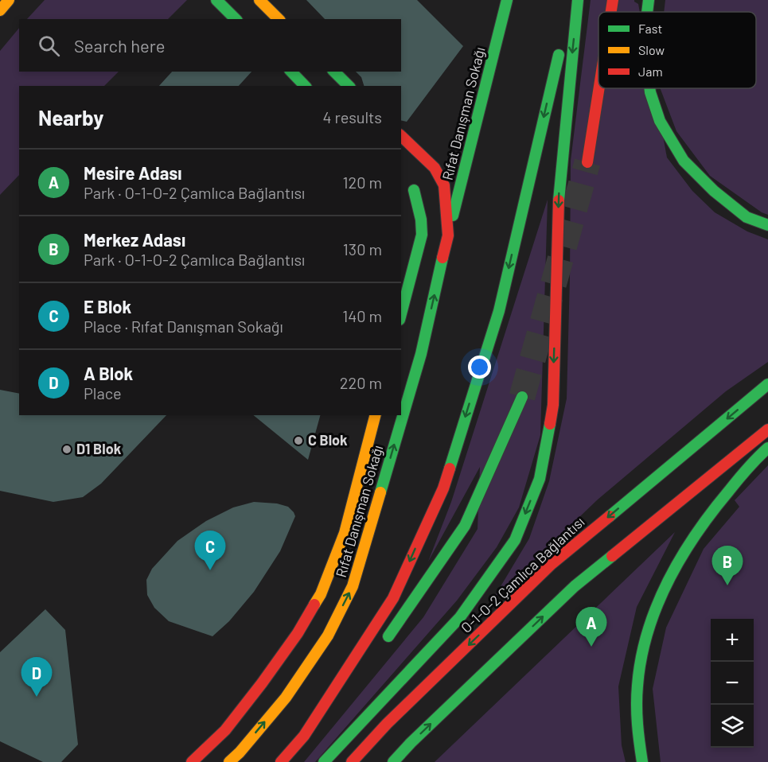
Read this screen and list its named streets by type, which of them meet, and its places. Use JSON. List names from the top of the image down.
{
  "streets": {
    "main road": ["Rıfat Danışman Sokağı", "O-1-O-2 Çamlıca Bağlantısı"]
  },
  "places": ["C Blok", "D1 Blok"],
  "legend": ["Fast", "Slow", "Jam"],
  "page": {
    "search": "Search here",
    "heading": ["Nearby", "4 results"],
    "list": [
      {
        "mark": "A",
        "name": "Mesire Adası",
        "note": "Park · O-1-O-2 Çamlıca Bağlantısı",
        "value": "120 m"
      },
      {
        "mark": "B",
        "name": "Merkez Adası",
        "note": "Park · O-1-O-2 Çamlıca Bağlantısı",
        "value": "130 m"
      },
      {
        "mark": "C",
        "name": "E Blok",
        "note": "Place · Rıfat Danışman Sokağı",
        "value": "140 m"
      },
      {
        "mark": "D",
        "name": "A Blok",
        "note": "Place",
        "value": "220 m"
      }
    ],
    "pins": [
      "C",
      "B",
      "A",
      "D"
    ],
    "map_buttons": ["+", "−"]
  }
}
